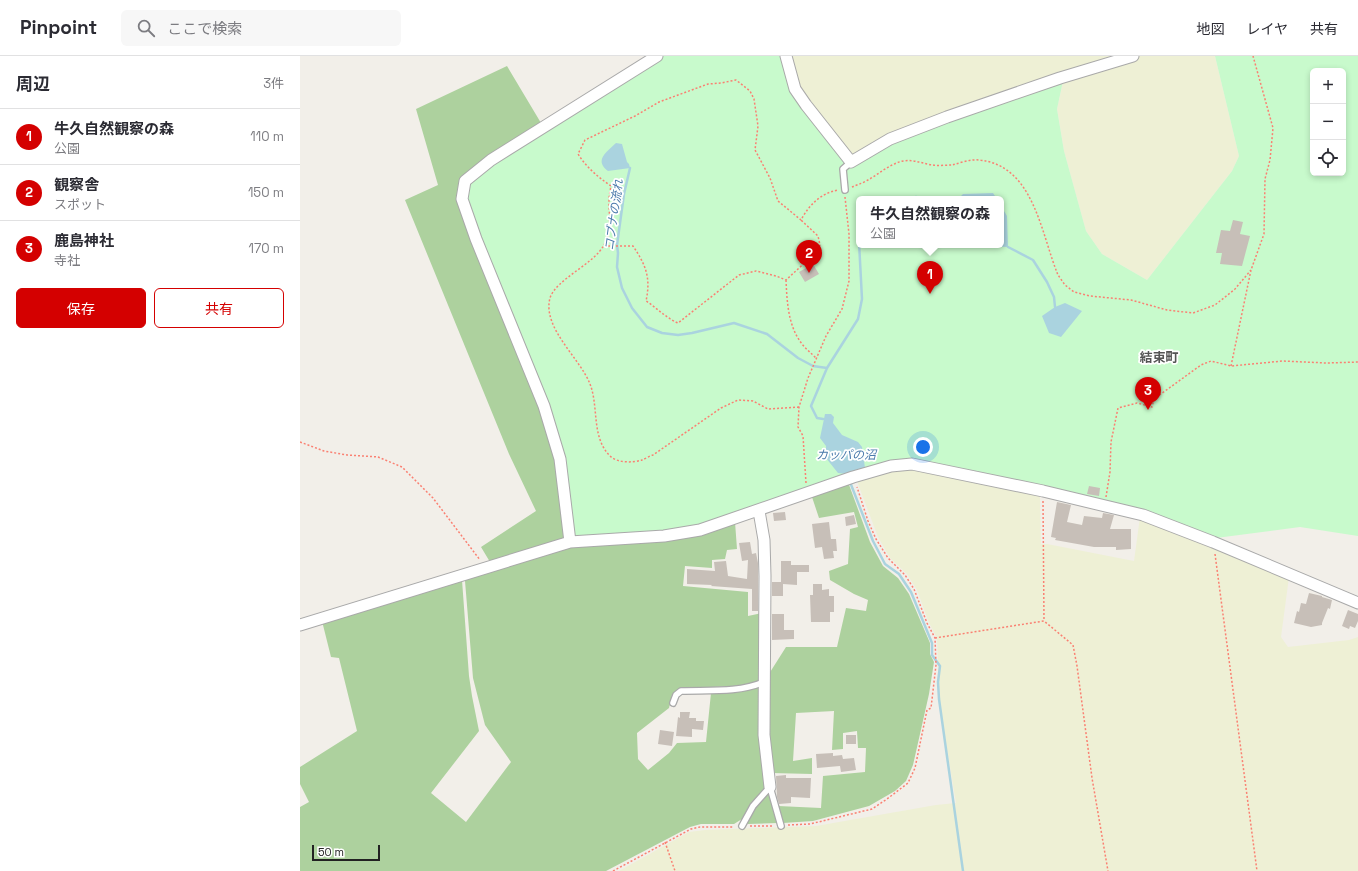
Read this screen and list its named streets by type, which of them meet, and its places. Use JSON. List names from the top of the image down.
{
  "districts": ["結束町"],
  "water": ["コブナの流れ", "カッパの沼"],
  "scale_bar": "50 m",
  "page": {
    "header": "Pinpoint",
    "search": "ここで検索",
    "nav": ["地図", "レイヤ", "共有"],
    "heading": ["周辺", "3件"],
    "map_buttons": ["+", "−"],
    "list": [
      {
        "mark": "1",
        "name": "牛久自然観察の森",
        "note": "公園",
        "value": "110 m"
      },
      {
        "mark": "2",
        "name": "観察舎",
        "note": "スポット",
        "value": "150 m"
      },
      {
        "mark": "3",
        "name": "鹿島神社",
        "note": "寺社",
        "value": "170 m"
      }
    ],
    "popup": ["牛久自然観察の森", "公園"],
    "pins": ["2", "1", "3"],
    "buttons": ["保存", "共有"],
    "scale": "50 m"
  }
}
